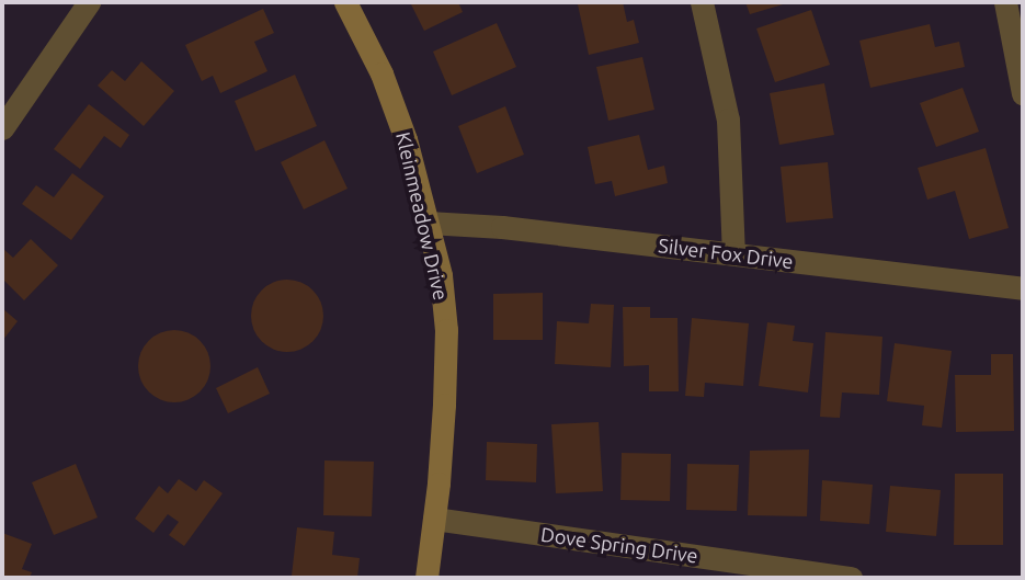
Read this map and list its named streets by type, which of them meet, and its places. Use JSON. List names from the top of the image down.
{
  "streets": {
    "street": ["Kleinmeadow Drive", "Silver Fox Drive", "Dove Spring Drive"]
  },
  "crossings": [
    ["Kleinmeadow Drive", "Silver Fox Drive"],
    ["Kleinmeadow Drive", "Dove Spring Drive"]
  ]
}
